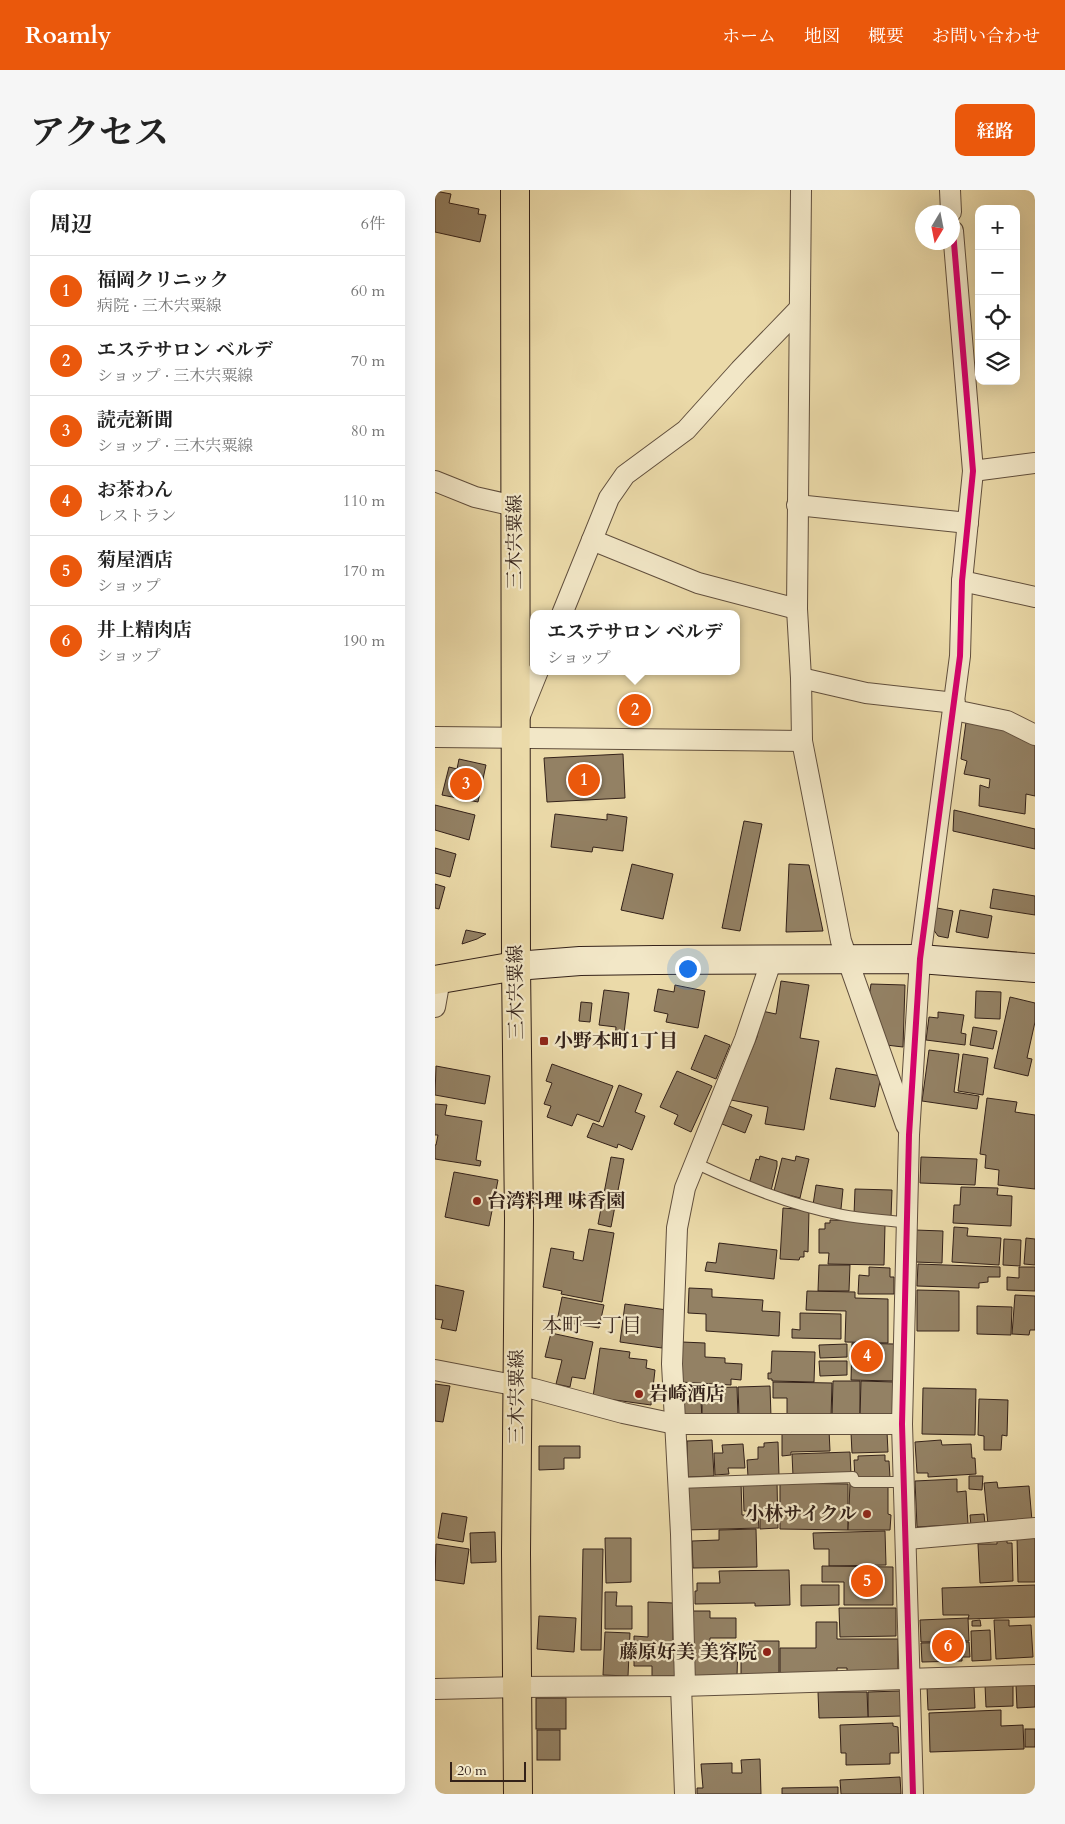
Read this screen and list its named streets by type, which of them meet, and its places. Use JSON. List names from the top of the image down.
{
  "streets": {
    "main road": ["三木宍粟線"]
  },
  "districts": ["本町一丁目"],
  "places": {
    "transit": ["小野本町1丁目"],
    "other": [
      "台湾料理 味香園",
      "岩崎酒店",
      "小林サイクル",
      "藤原好美 美容院"
    ]
  },
  "scale_bar": "20 m",
  "north": "bottom",
  "page": {
    "header": "Roamly",
    "nav": [
      "ホーム",
      "地図",
      "概要",
      "お問い合わせ"
    ],
    "title": "アクセス",
    "buttons": "経路",
    "heading": ["周辺", "6件"],
    "map_buttons": ["+", "−"],
    "list": [
      {
        "mark": "1",
        "name": "福岡クリニック",
        "note": "病院 · 三木宍粟線",
        "value": "60 m"
      },
      {
        "mark": "2",
        "name": "エステサロン ベルデ",
        "note": "ショップ · 三木宍粟線",
        "value": "70 m"
      },
      {
        "mark": "3",
        "name": "読売新聞",
        "note": "ショップ · 三木宍粟線",
        "value": "80 m"
      },
      {
        "mark": "4",
        "name": "お茶わん",
        "note": "レストラン",
        "value": "110 m"
      },
      {
        "mark": "5",
        "name": "菊屋酒店",
        "note": "ショップ",
        "value": "170 m"
      },
      {
        "mark": "6",
        "name": "井上精肉店",
        "note": "ショップ",
        "value": "190 m"
      }
    ],
    "popup": ["エステサロン ベルデ", "ショップ"],
    "pins": [
      "2",
      "1",
      "3",
      "4",
      "5",
      "6"
    ],
    "scale": "20 m"
  }
}
